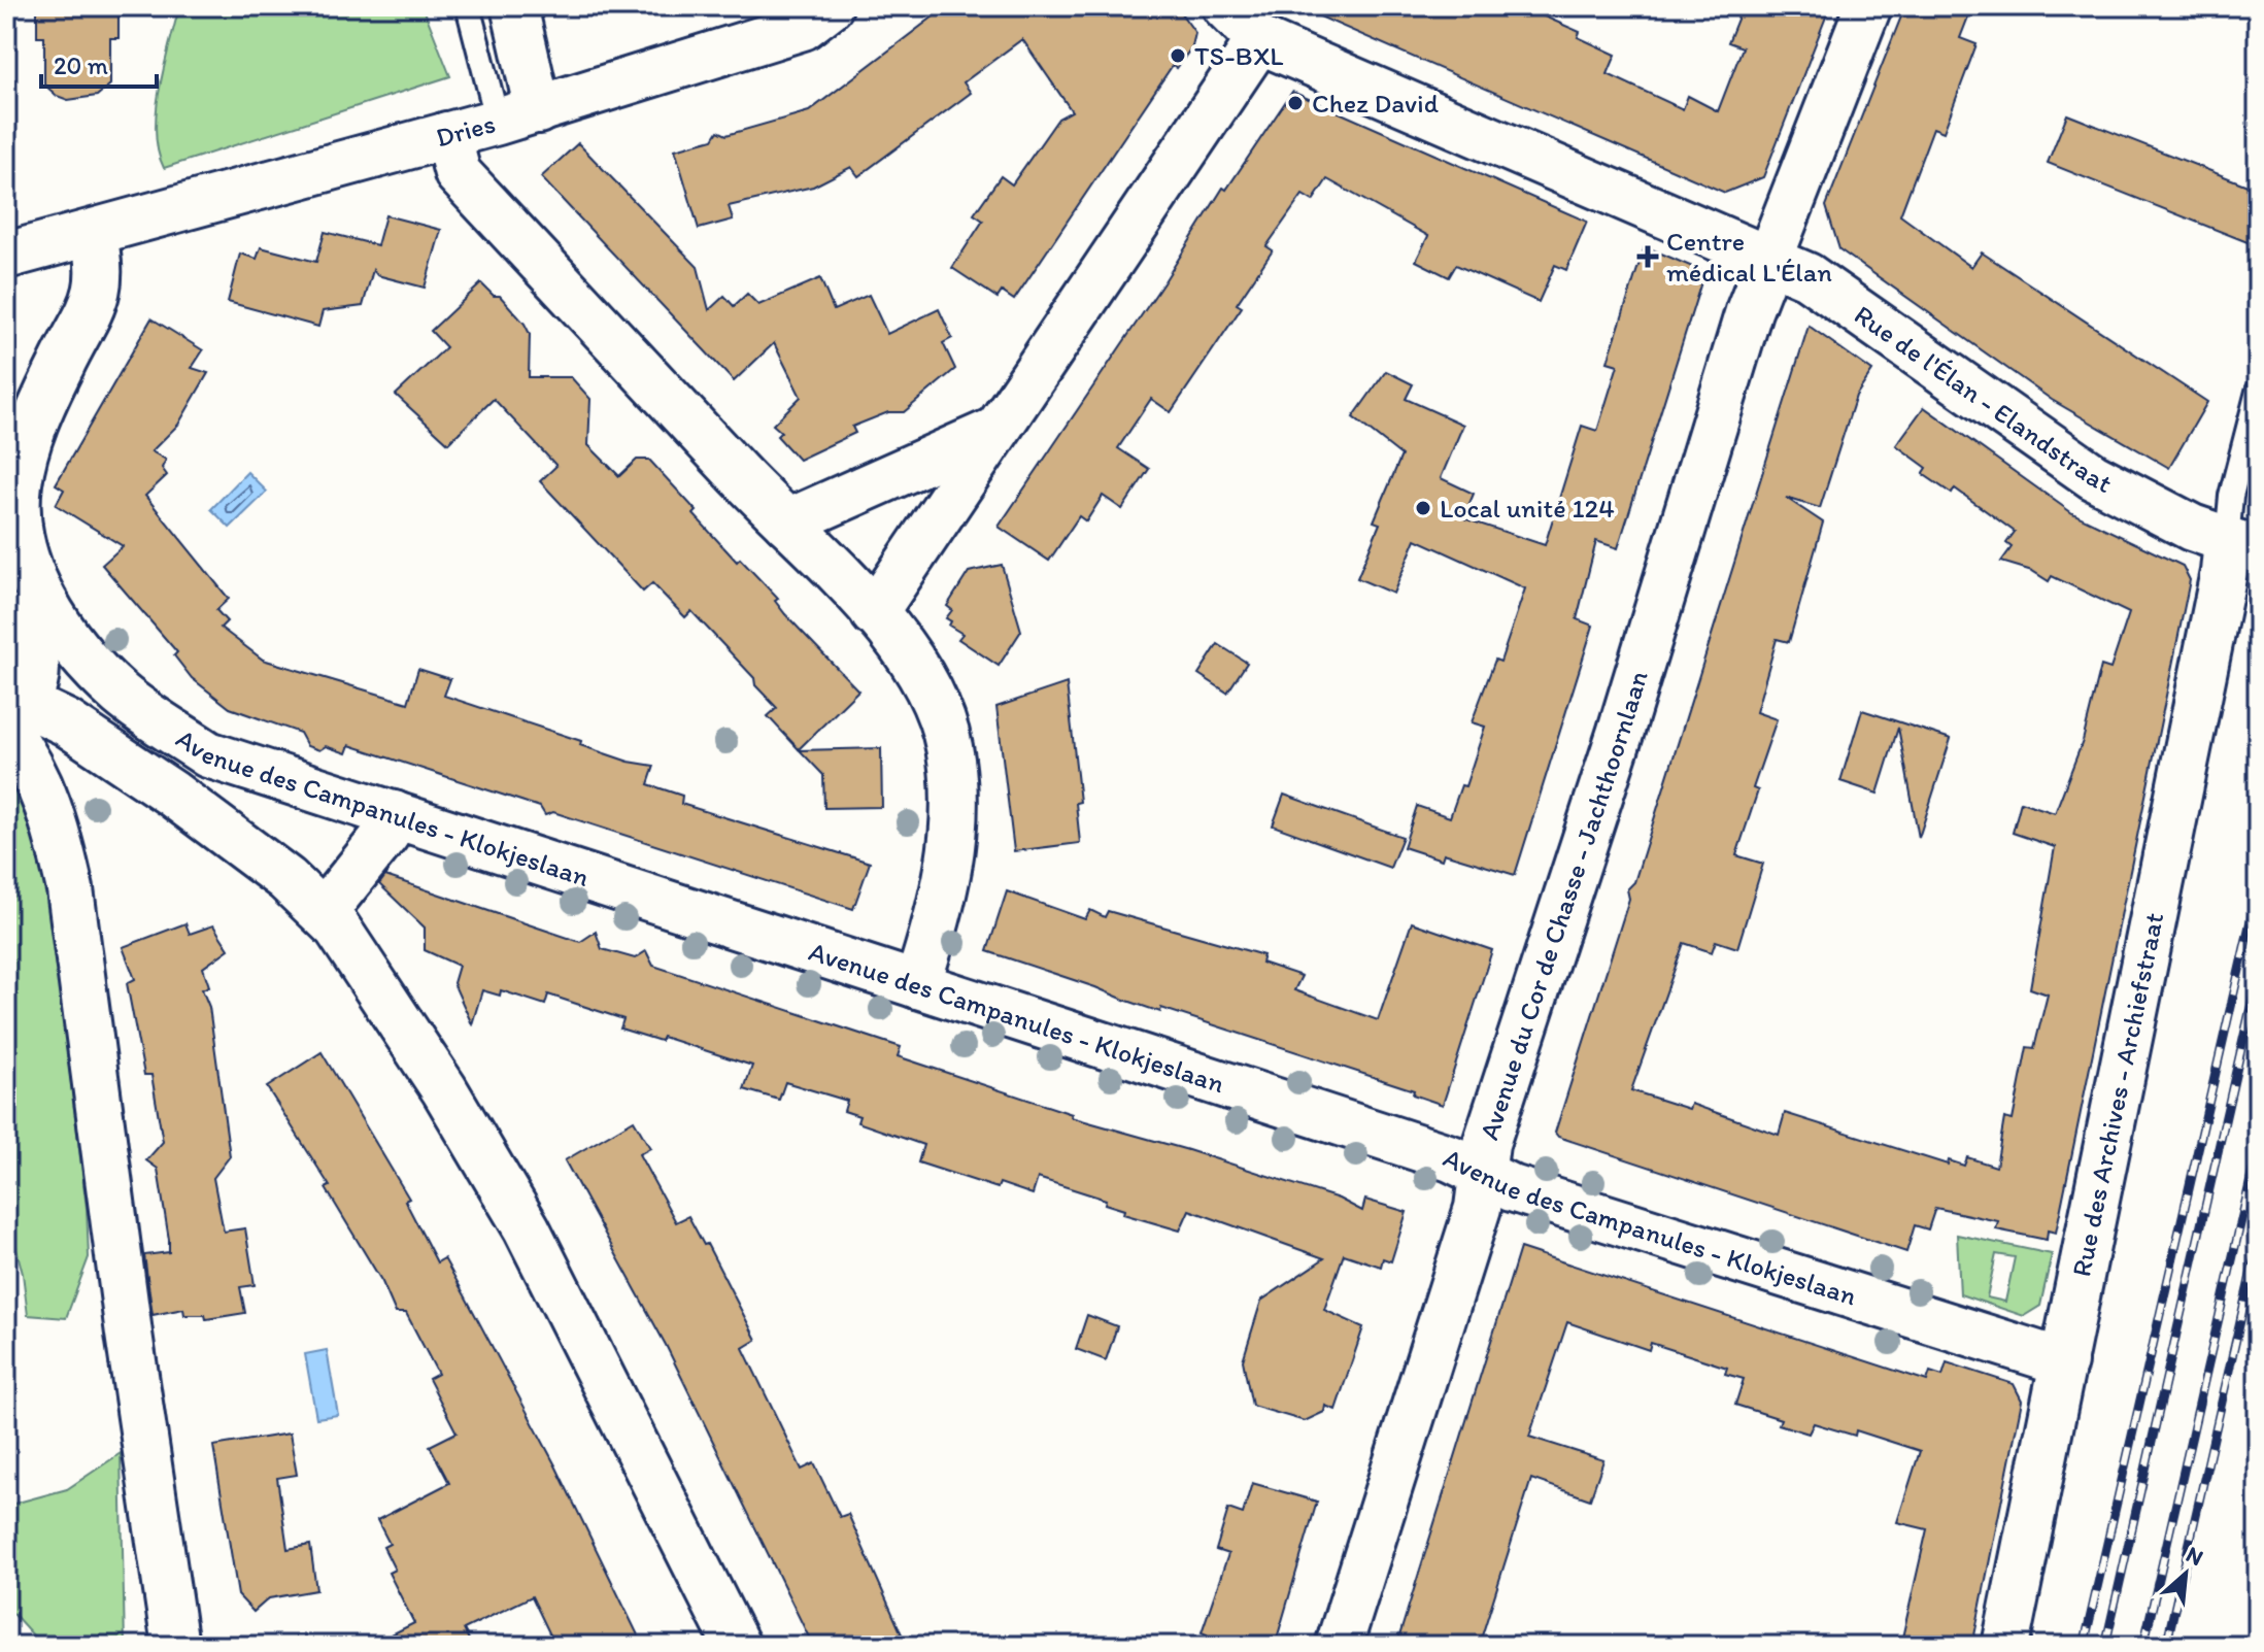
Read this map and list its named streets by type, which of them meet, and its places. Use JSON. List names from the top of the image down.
{
  "streets": {
    "street": [
      "Dries",
      "Rue de l'Élan - Elandstraat",
      "Avenue des Campanules - Klokjeslaan",
      "Avenue du Cor de Chasse - Jachthoornlaan",
      "Rue des Archives - Archiefstraat"
    ]
  },
  "crossings": [
    ["Rue de l'Élan - Elandstraat", "Avenue du Cor de Chasse - Jachthoornlaan"],
    ["Rue de l'Élan - Elandstraat", "Rue des Archives - Archiefstraat"],
    ["Avenue des Campanules - Klokjeslaan", "Avenue du Cor de Chasse - Jachthoornlaan"],
    ["Avenue des Campanules - Klokjeslaan", "Rue des Archives - Archiefstraat"]
  ],
  "places": {
    "other": ["TS-BXL", "Chez David", "Local unité 124"],
    "health": ["Centre médical L'Élan"]
  },
  "scale_bar": "20 m",
  "north": "top right"
}
